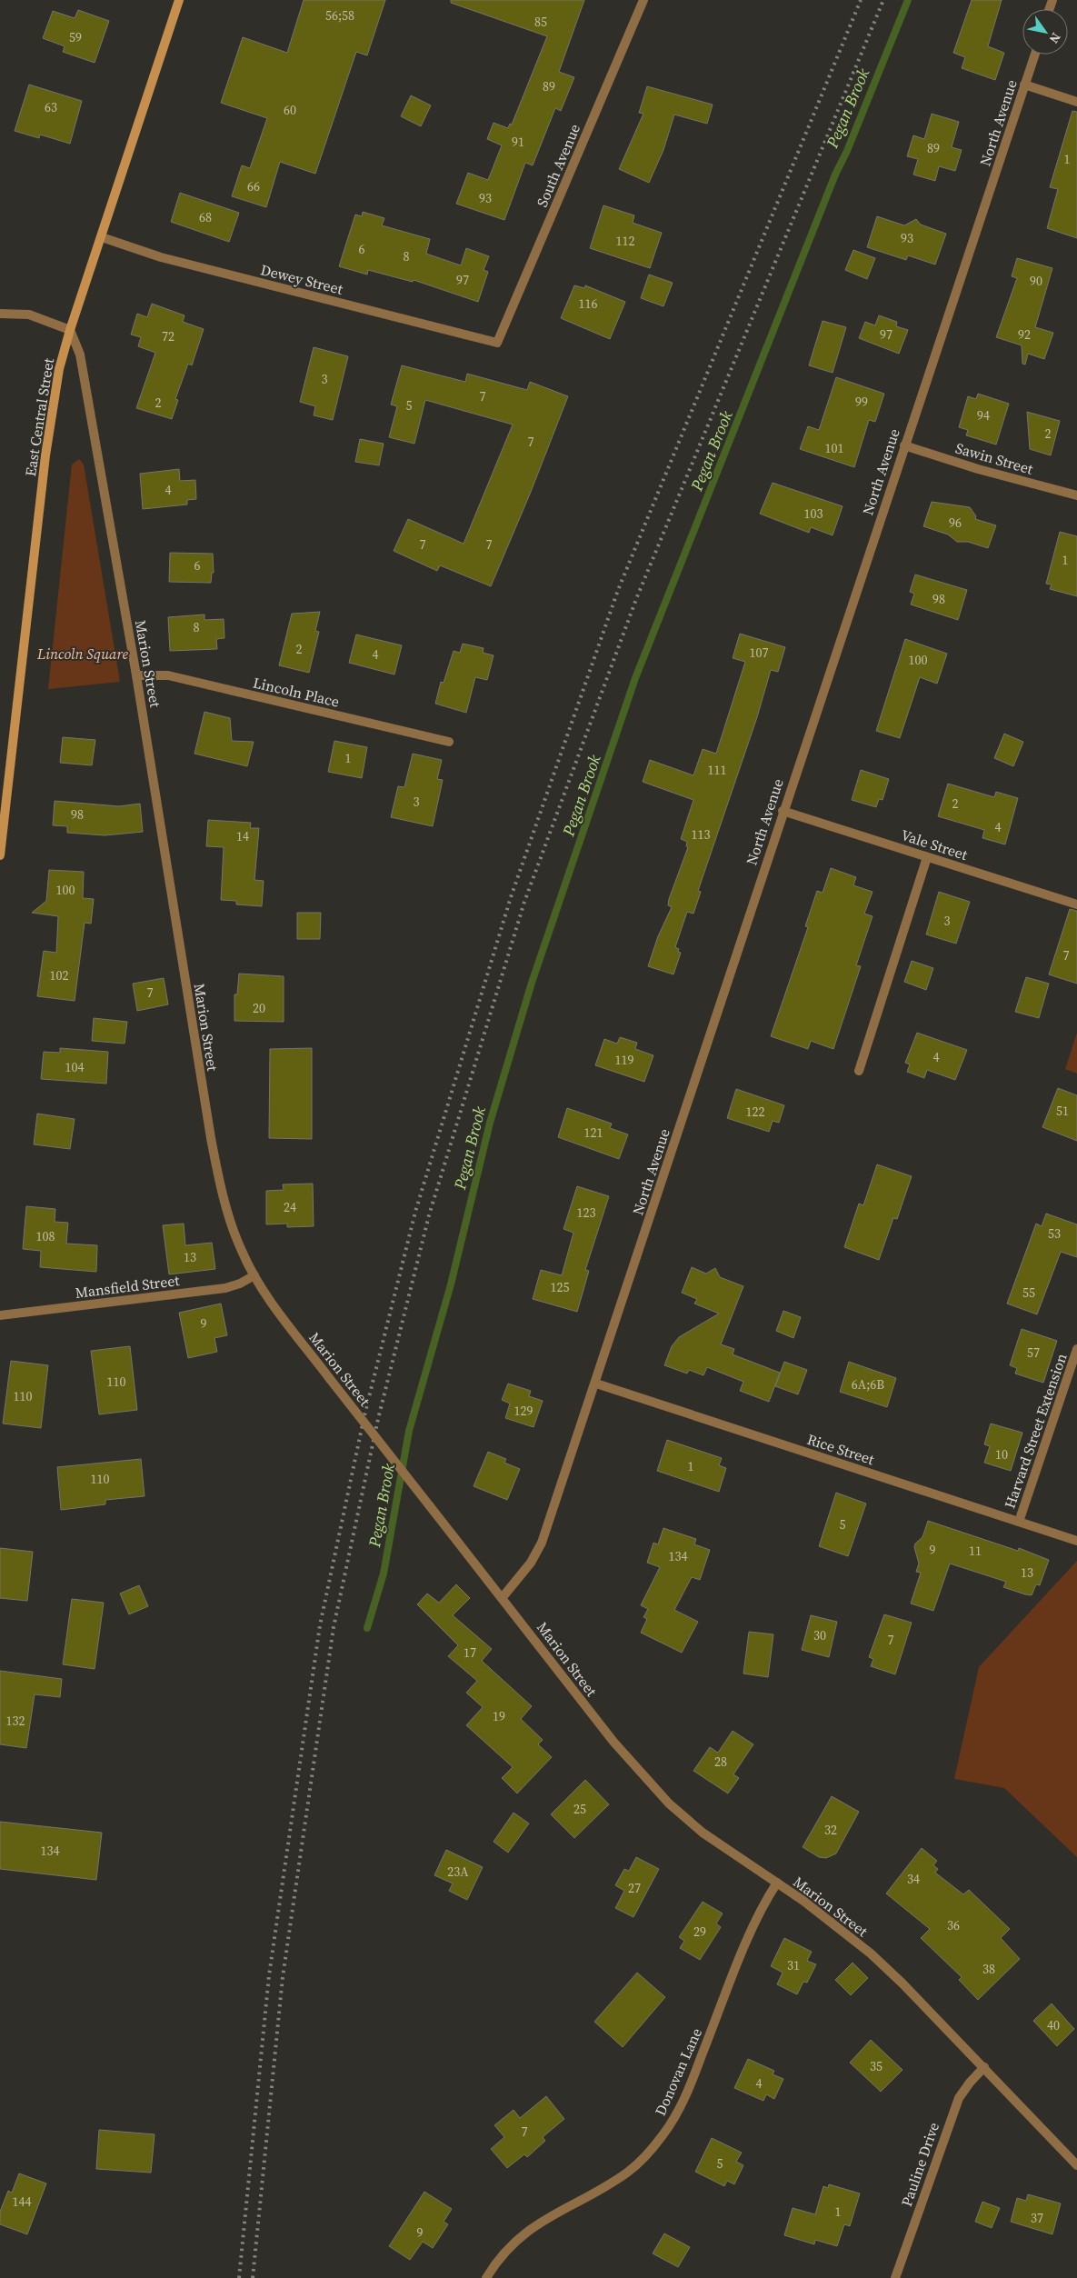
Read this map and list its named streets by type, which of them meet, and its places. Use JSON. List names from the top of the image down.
{
  "streets": {
    "main road": ["East Central Street"],
    "street": [
      "North Avenue",
      "South Avenue",
      "Dewey Street",
      "Sawin Street",
      "Marion Street",
      "Lincoln Place",
      "Vale Street",
      "Mansfield Street",
      "Harvard Street Extension",
      "Rice Street",
      "Donovan Lane",
      "Pauline Drive"
    ]
  },
  "crossings": [
    ["North Avenue", "Sawin Street"],
    ["North Avenue", "Marion Street"],
    ["North Avenue", "Vale Street"],
    ["North Avenue", "Rice Street"],
    ["South Avenue", "Dewey Street"],
    ["Dewey Street", "East Central Street"],
    ["East Central Street", "Marion Street"],
    ["Marion Street", "Lincoln Place"],
    ["Marion Street", "Mansfield Street"],
    ["Marion Street", "Donovan Lane"],
    ["Marion Street", "Pauline Drive"],
    ["Harvard Street Extension", "Rice Street"]
  ],
  "water": ["Pegan Brook"],
  "parks": ["Lincoln Square"],
  "house_numbers": [
    "56;58",
    "85",
    "59",
    "89",
    "63",
    "60",
    "91",
    "89",
    "1",
    "66",
    "93",
    "68",
    "93",
    "112",
    "6",
    "8",
    "97",
    "90",
    "116",
    "97",
    "92",
    "72",
    "3",
    "7",
    "99",
    "2",
    "5",
    "94",
    "2",
    "7",
    "101",
    "4",
    "103",
    "96",
    "7",
    "7",
    "1",
    "6",
    "98",
    "8",
    "2",
    "107",
    "4",
    "100",
    "1",
    "111",
    "3",
    "2",
    "98",
    "4",
    "113",
    "14",
    "100",
    "3",
    "7",
    "102",
    "7",
    "20",
    "4",
    "119",
    "104",
    "51",
    "122",
    "121",
    "24",
    "123",
    "53",
    "108",
    "13",
    "125",
    "55",
    "9",
    "57",
    "110",
    "6A;6B",
    "110",
    "129",
    "10",
    "1",
    "110",
    "5",
    "9",
    "11",
    "134",
    "13",
    "30",
    "7",
    "17",
    "19",
    "132",
    "28",
    "25",
    "32",
    "134",
    "23A",
    "34",
    "27",
    "36",
    "29",
    "31",
    "38",
    "40",
    "35",
    "4",
    "7",
    "5",
    "144",
    "1",
    "37",
    "9"
  ],
  "north": "bottom right"
}
